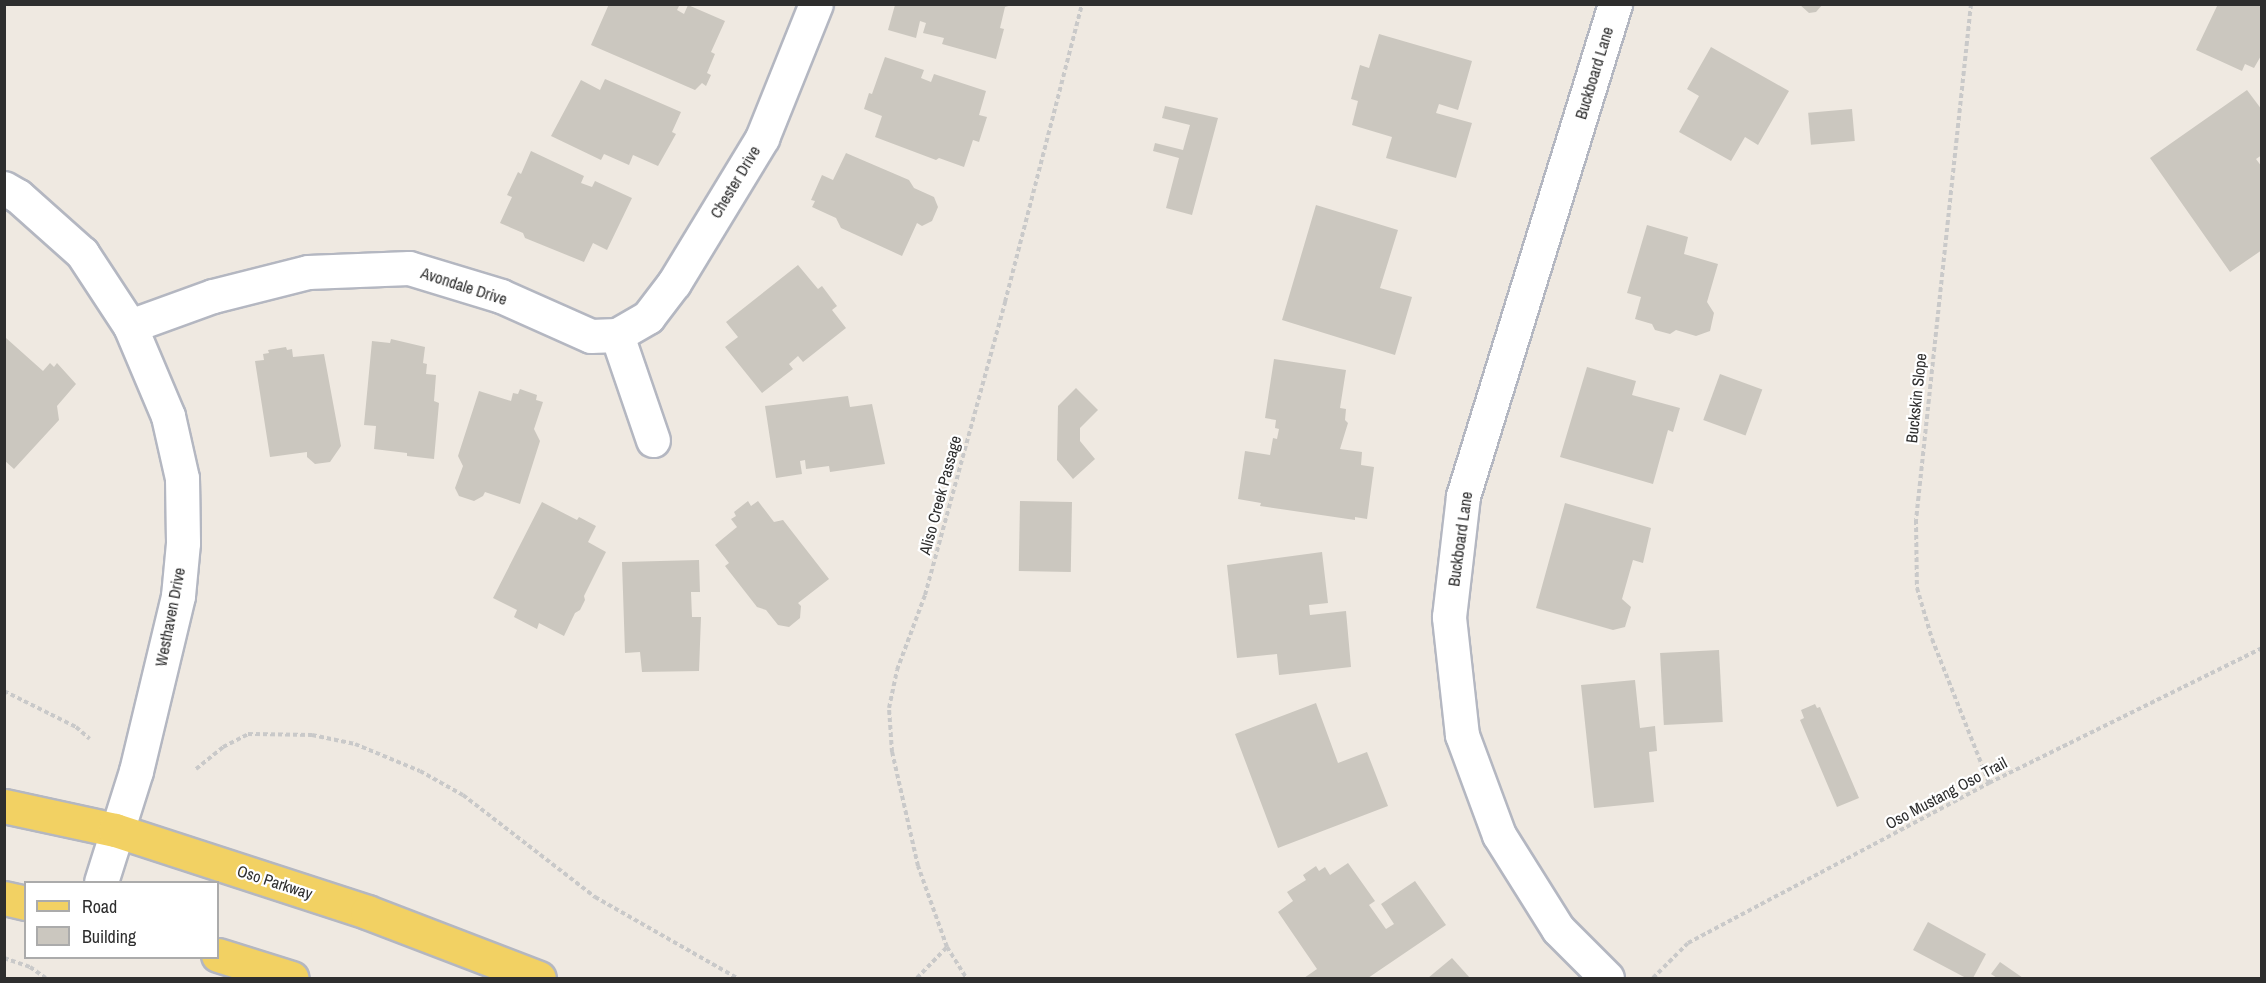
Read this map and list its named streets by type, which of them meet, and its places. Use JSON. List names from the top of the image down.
{
  "streets": {
    "main road": ["Oso Parkway"],
    "street": [
      "Buckboard Lane",
      "Chester Drive",
      "Avondale Drive",
      "Westhaven Drive"
    ],
    "path": ["Buckskin Slope", "Aliso Creek Passage", "Oso Mustang Oso Trail"]
  },
  "crossings": [
    ["Chester Drive", "Avondale Drive"],
    ["Avondale Drive", "Westhaven Drive"],
    ["Buckskin Slope", "Oso Mustang Oso Trail"],
    ["Westhaven Drive", "Oso Parkway"]
  ],
  "legend": ["Road", "Building"]
}
